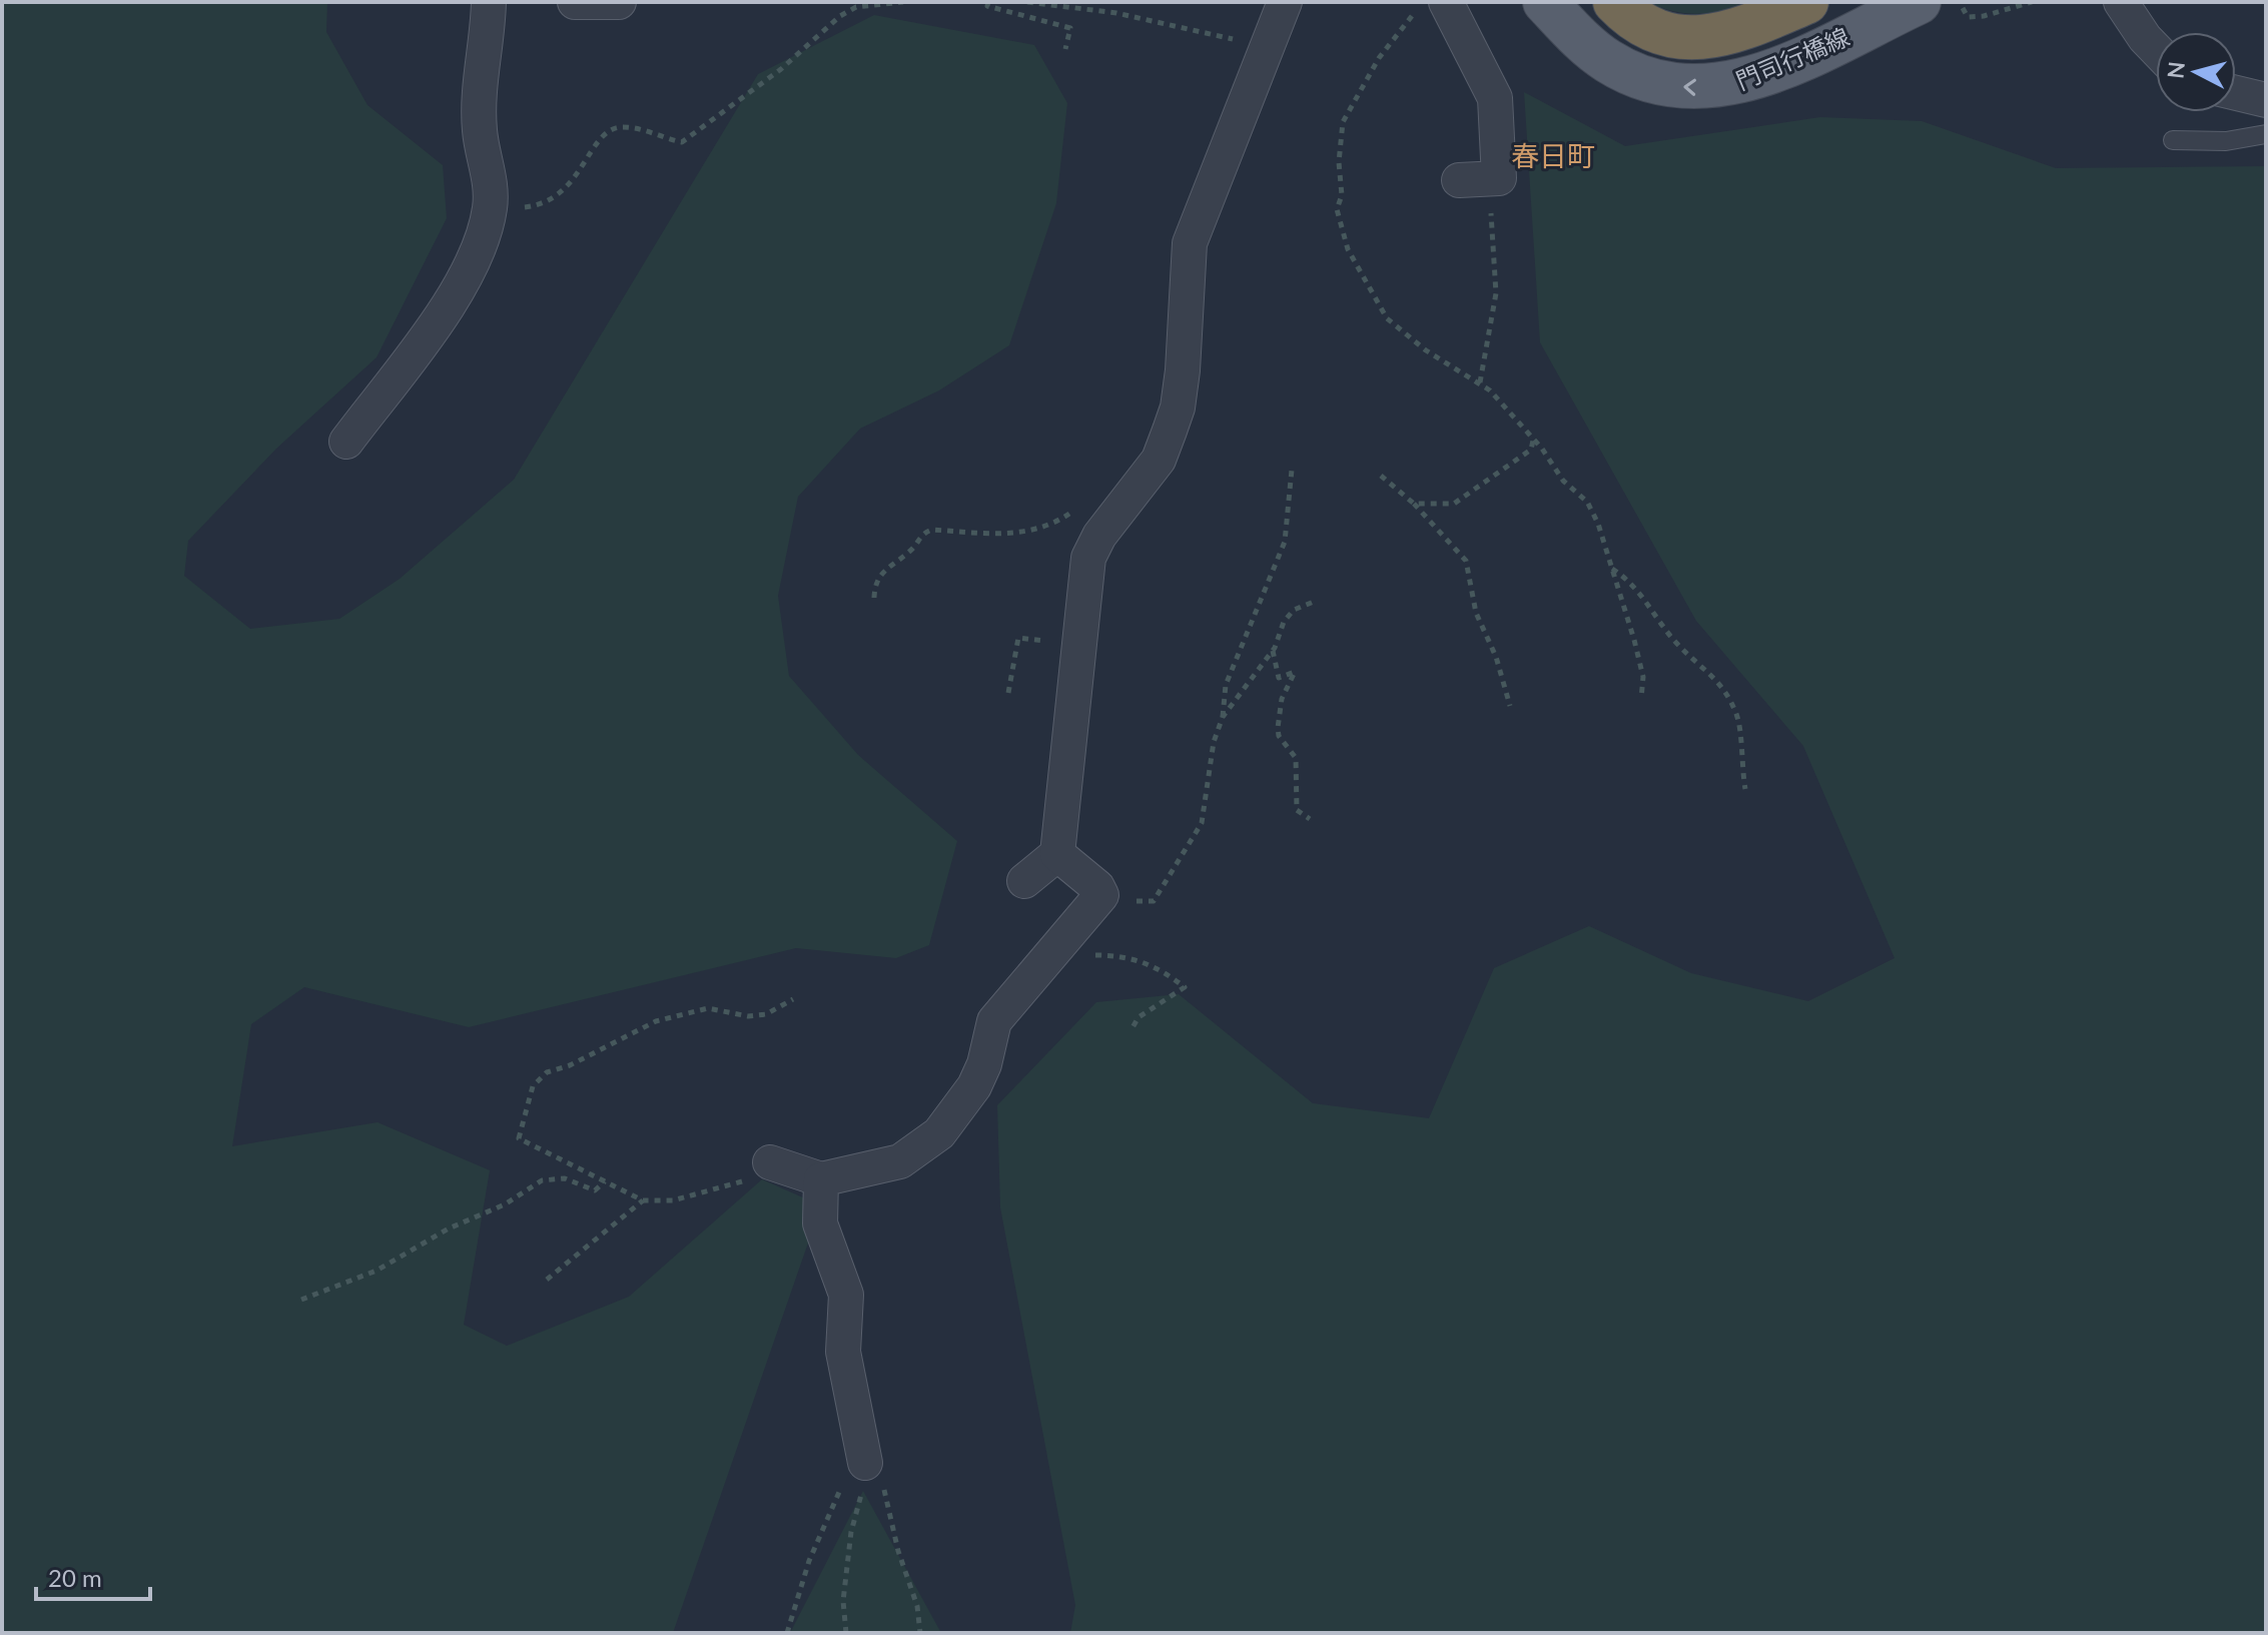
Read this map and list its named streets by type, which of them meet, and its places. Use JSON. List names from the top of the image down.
{
  "streets": {
    "main road": ["門司行橋線"]
  },
  "one_way": ["門司行橋線"],
  "districts": ["春日町"],
  "scale_bar": "20 m",
  "north": "left"
}
